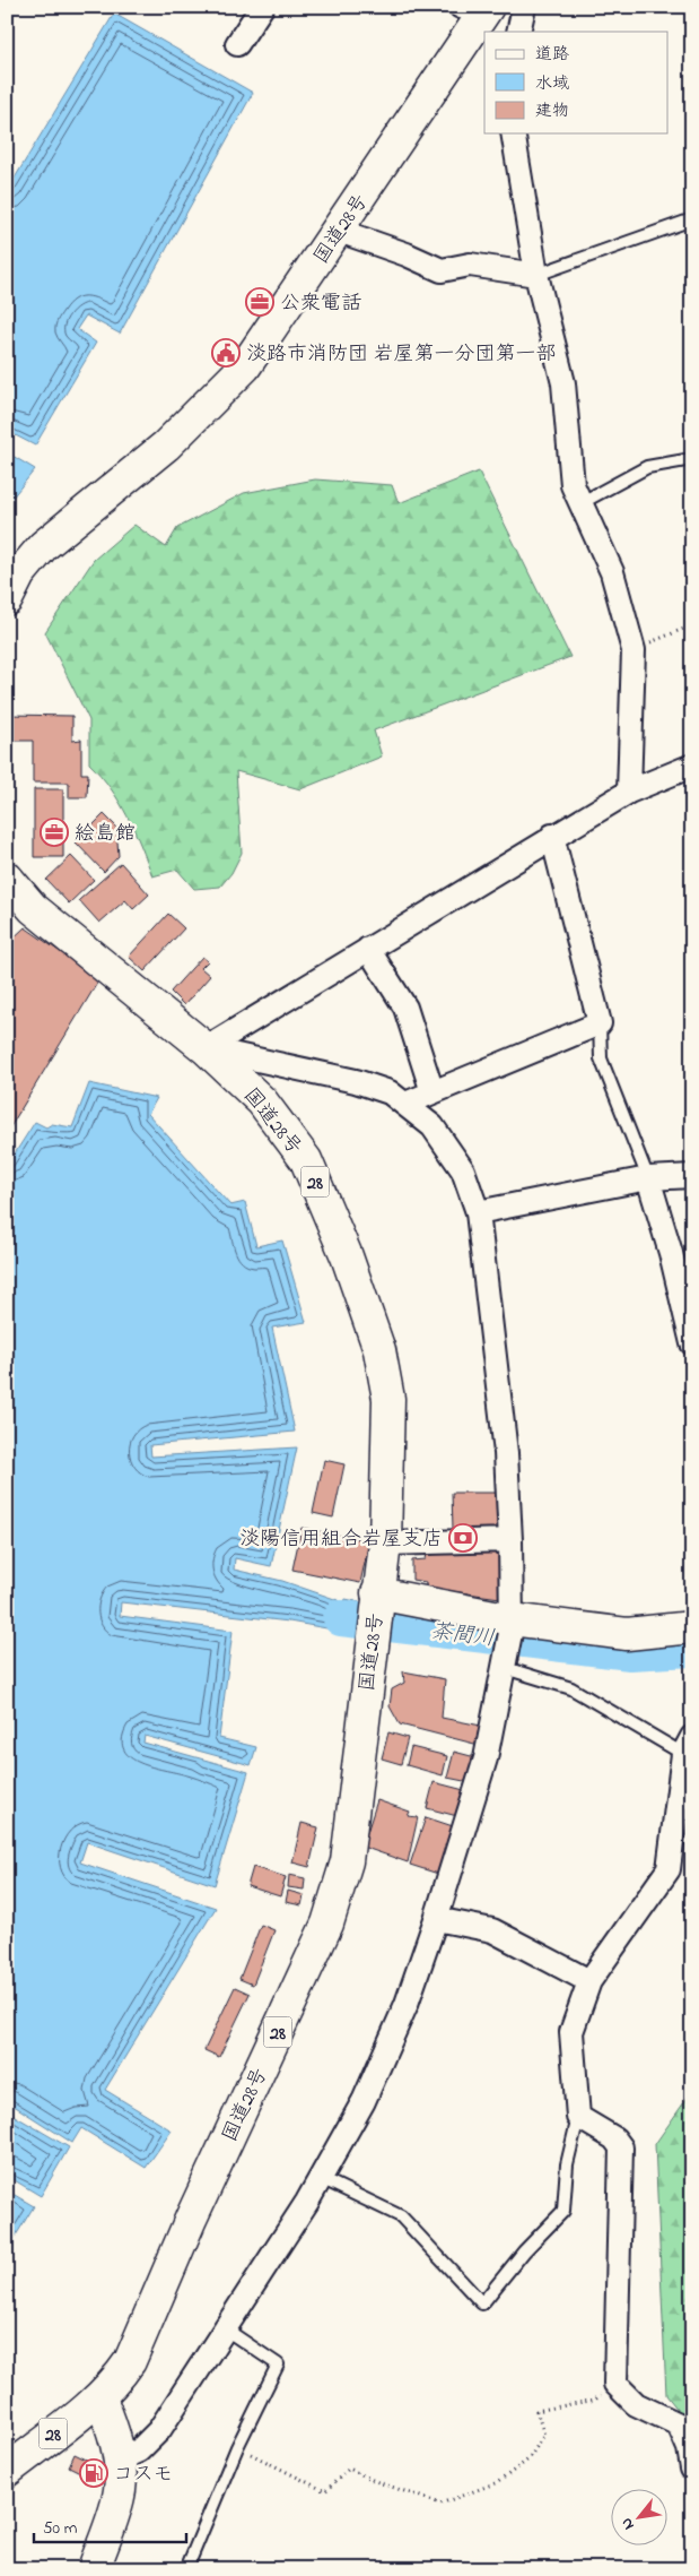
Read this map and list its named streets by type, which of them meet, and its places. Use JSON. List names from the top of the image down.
{
  "streets": {
    "main road": ["国道28号", "28"]
  },
  "water": ["茶間川"],
  "places": {
    "office": ["公衆電話", "絵島館"],
    "public building": ["淡路市消防団 岩屋第一分団第一部"],
    "bank": ["淡陽信用組合岩屋支店"],
    "fuel station": ["コスモ"]
  },
  "legend": ["道路", "水域", "建物"],
  "scale_bar": "50 m",
  "north": "bottom left"
}
